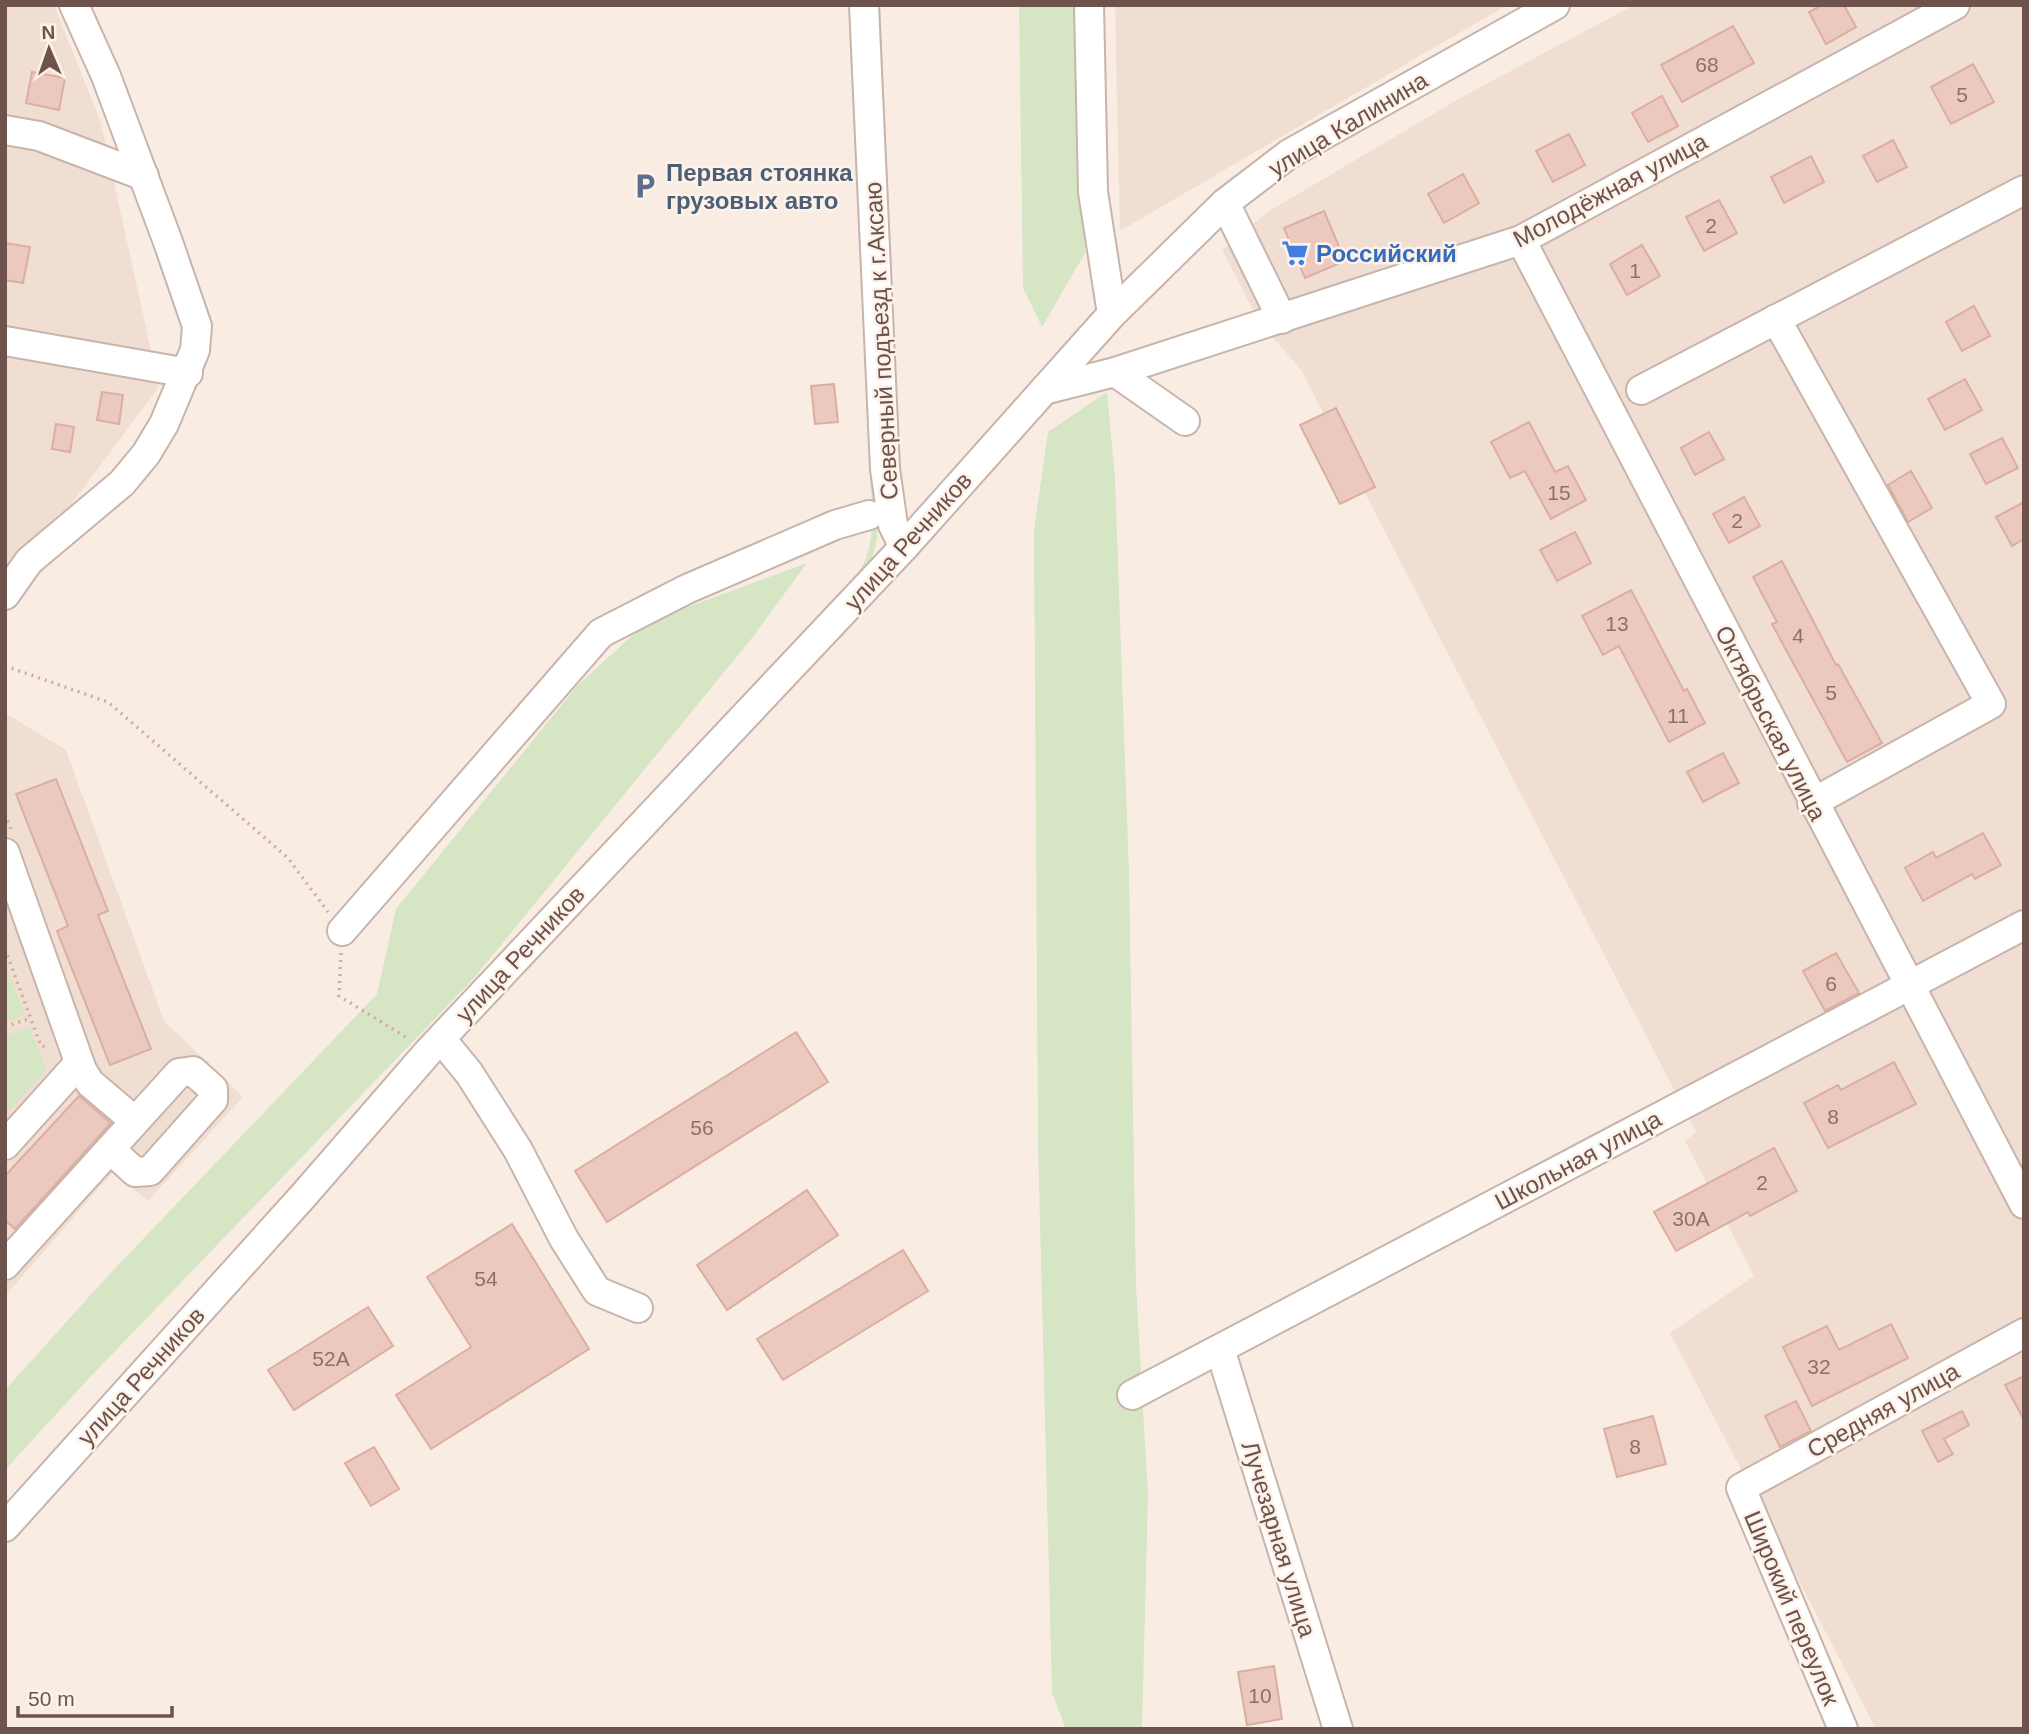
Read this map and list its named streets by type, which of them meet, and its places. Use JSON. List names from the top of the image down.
{
  "streets": {
    "street": [
      "улица Калинина",
      "Молодёжная улица",
      "Северный подъезд к г.Аксаю",
      "улица Речников",
      "Октябрьская улица",
      "Школьная улица",
      "Средняя улица",
      "Лучезарная улица",
      "Широкий переулок"
    ]
  },
  "crossings": [
    ["улица Калинина", "Молодёжная улица"],
    ["улица Калинина", "улица Речников"],
    ["Молодёжная улица", "улица Речников"],
    ["Молодёжная улица", "Октябрьская улица"],
    ["Северный подъезд к г.Аксаю", "улица Речников"],
    ["Октябрьская улица", "Школьная улица"],
    ["Школьная улица", "Лучезарная улица"],
    ["Средняя улица", "Широкий переулок"]
  ],
  "places": {
    "parking": ["Первая стоянка грузовых авто"],
    "supermarket": ["Российский"]
  },
  "house_numbers": [
    "68",
    "5",
    "2",
    "1",
    "15",
    "2",
    "13",
    "4",
    "5",
    "11",
    "6",
    "8",
    "56",
    "2",
    "30А",
    "54",
    "52А",
    "32",
    "8",
    "10"
  ],
  "scale_bar": "50 m",
  "north": "top"
}
